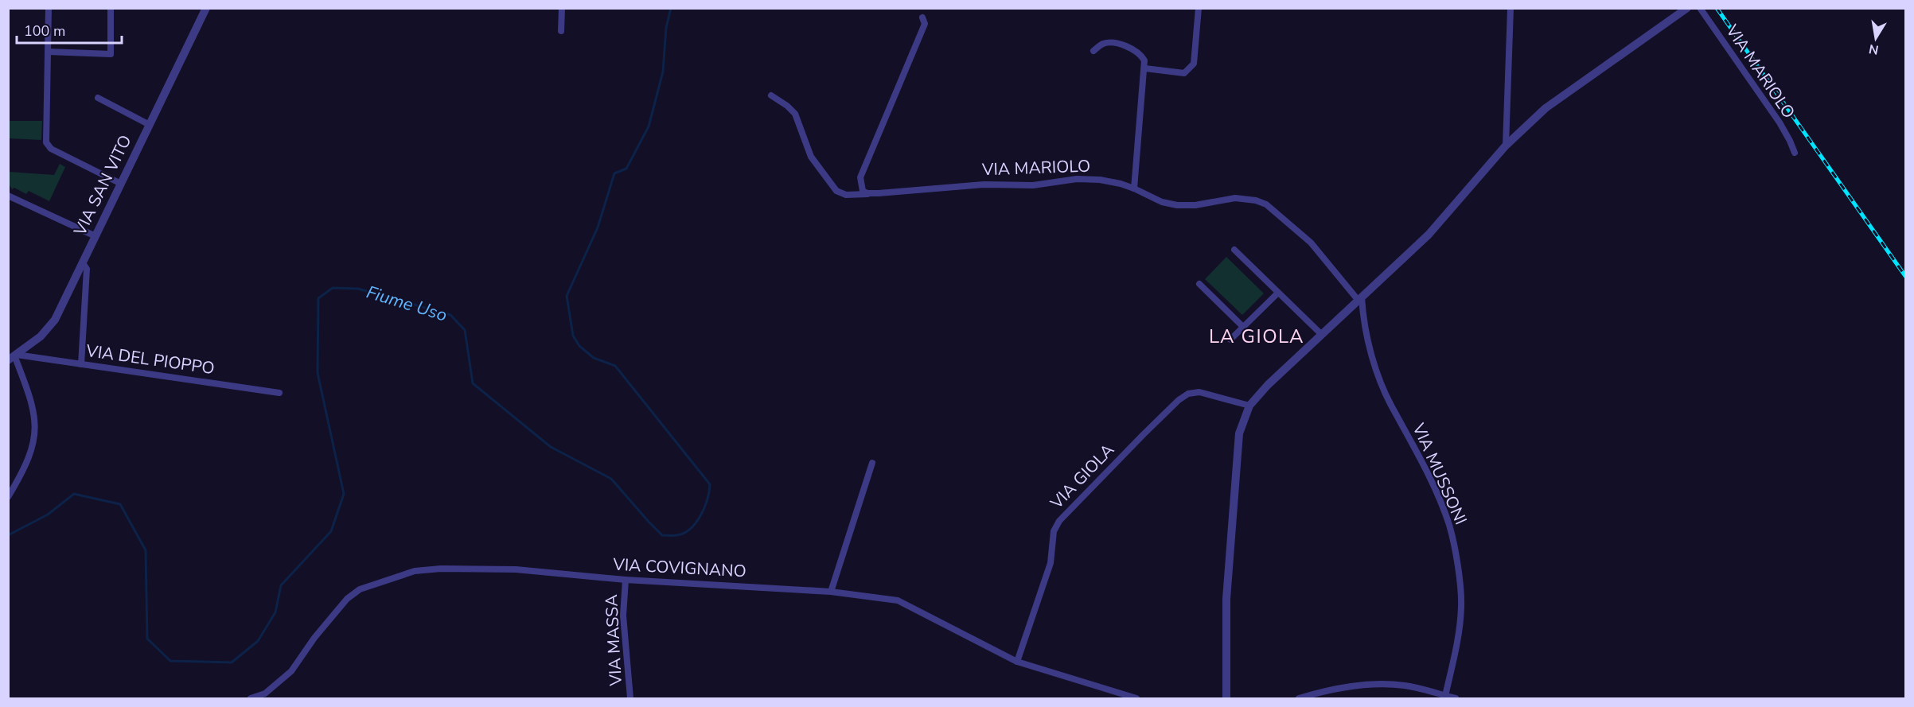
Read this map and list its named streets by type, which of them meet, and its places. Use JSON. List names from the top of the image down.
{
  "streets": {
    "street": [
      "VIA MARIOLO",
      "VIA SAN VITO",
      "VIA DEL PIOPPO",
      "VIA MUSSONI",
      "VIA GIOLA",
      "VIA COVIGNANO",
      "VIA MASSA"
    ]
  },
  "crossings": [
    ["VIA MARIOLO", "VIA MUSSONI"],
    ["VIA SAN VITO", "VIA DEL PIOPPO"],
    ["VIA GIOLA", "VIA COVIGNANO"],
    ["VIA COVIGNANO", "VIA MASSA"]
  ],
  "districts": ["LA GIOLA"],
  "water": ["Fiume Uso"],
  "scale_bar": "100 m",
  "north": "bottom"
}
